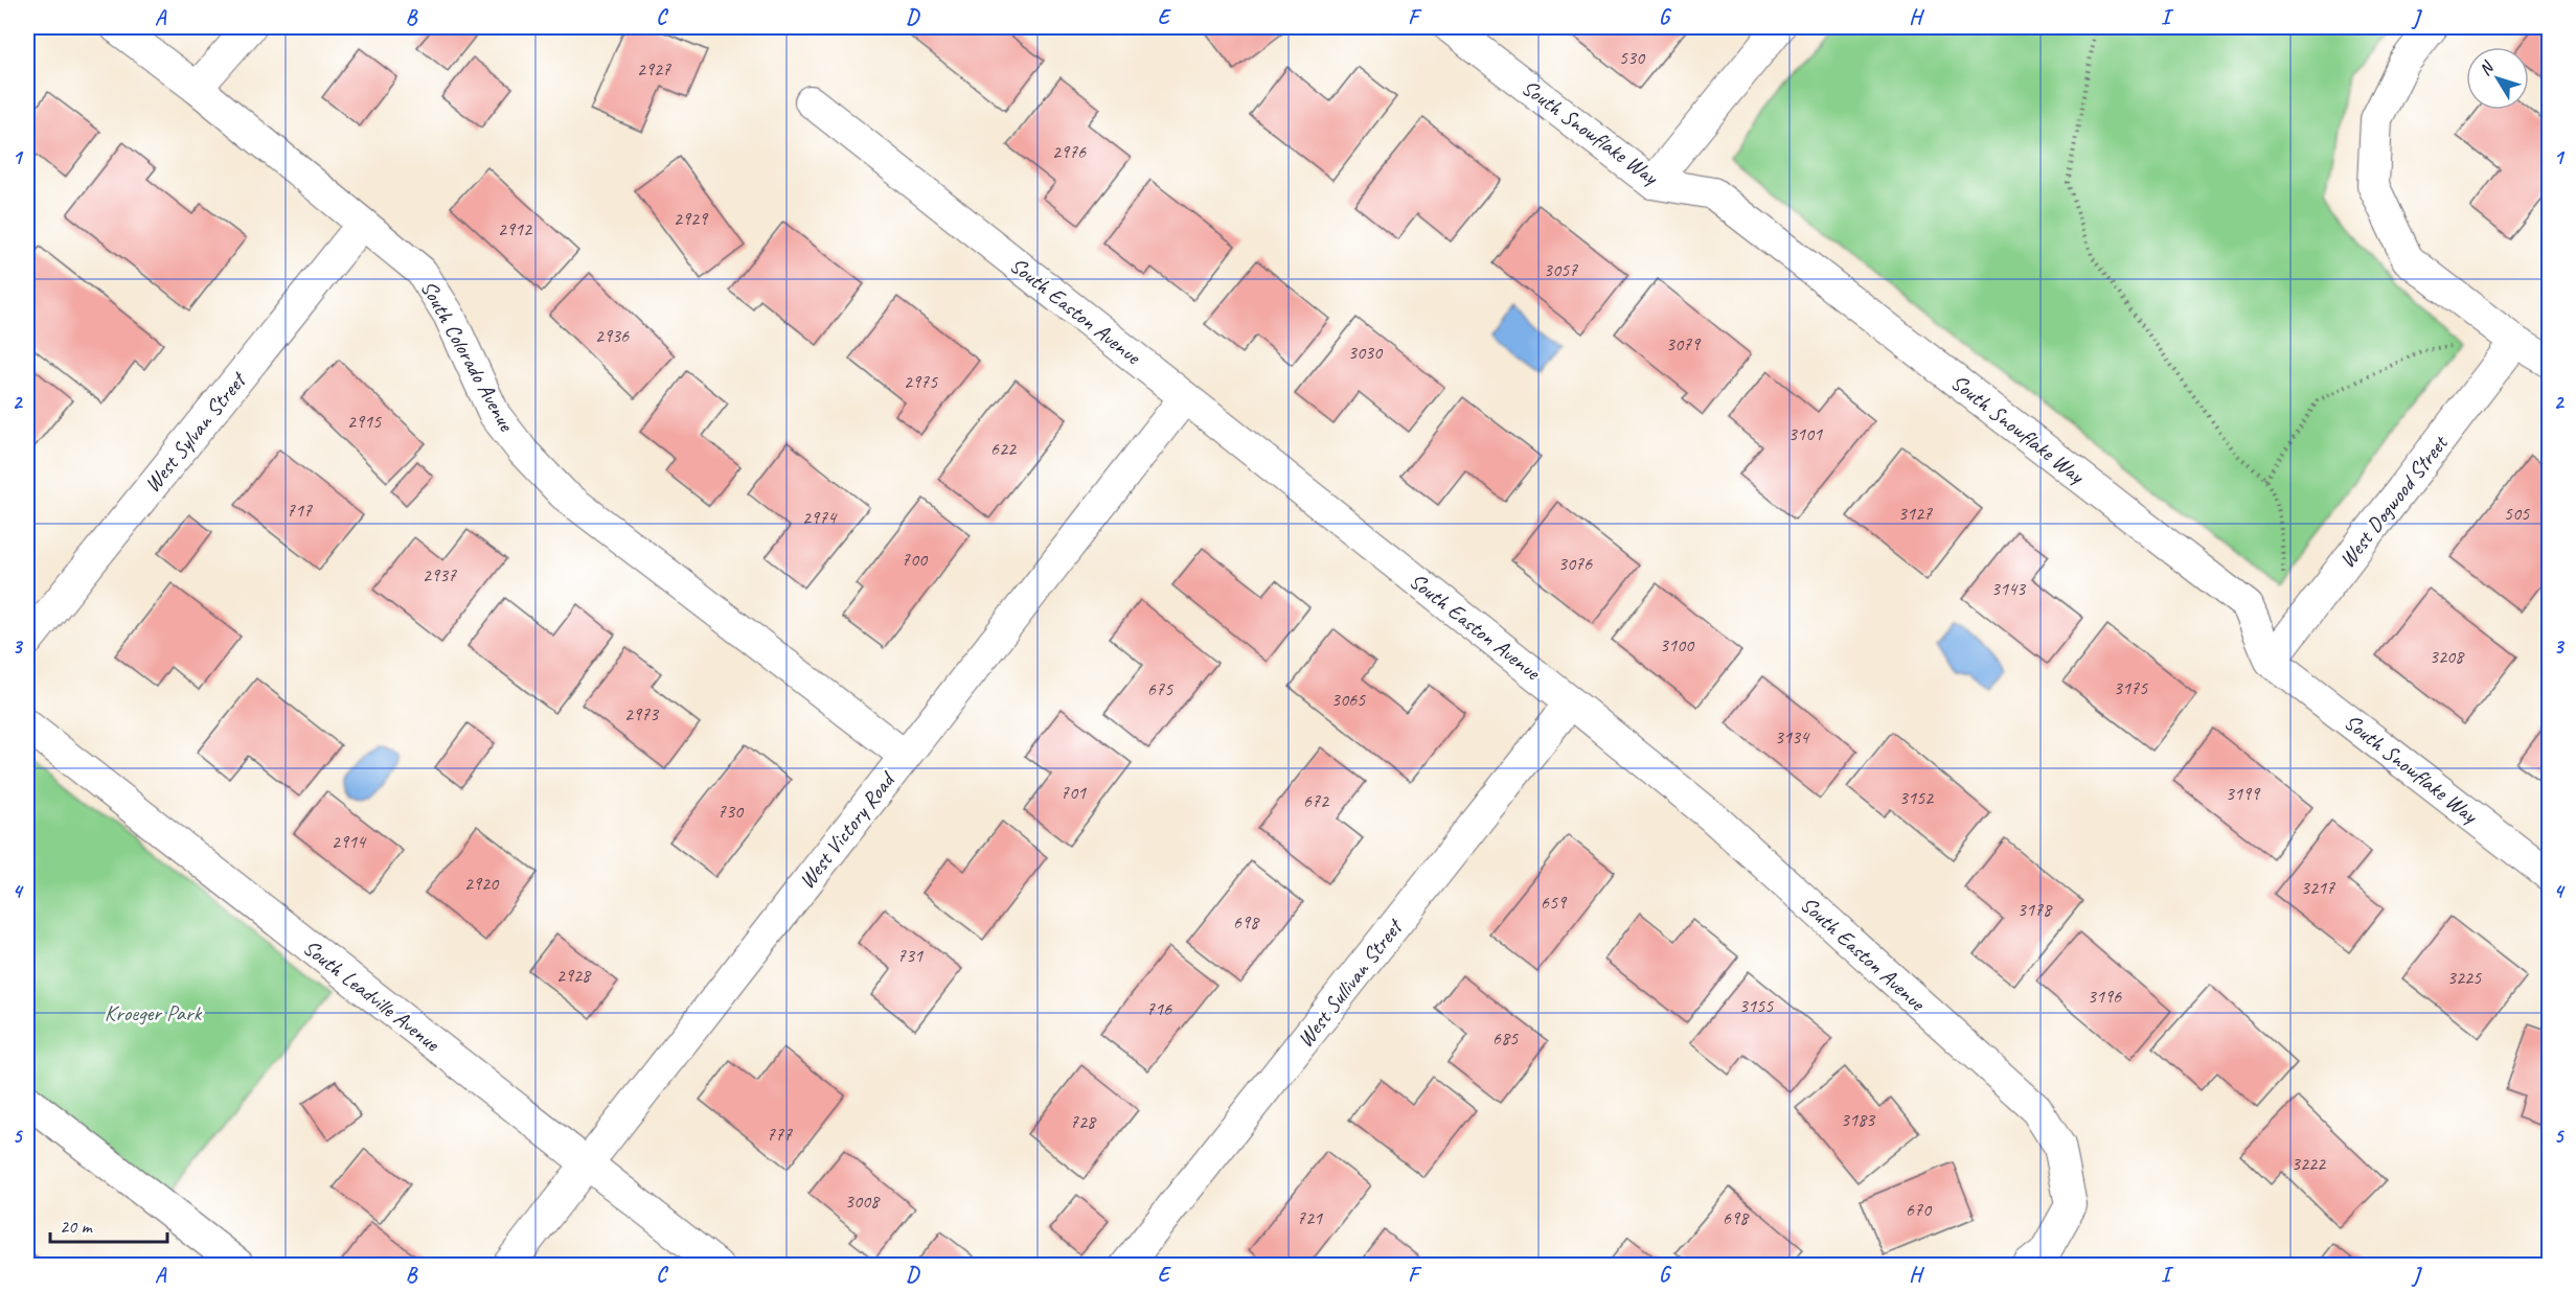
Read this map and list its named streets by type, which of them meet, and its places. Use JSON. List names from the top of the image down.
{
  "streets": {
    "street": [
      "South Snowflake Way",
      "South Easton Avenue",
      "South Colorado Avenue",
      "West Sylvan Street",
      "West Dogwood Street",
      "West Victory Road",
      "West Sullivan Street",
      "South Leadville Avenue"
    ]
  },
  "crossings": [
    ["South Snowflake Way", "West Dogwood Street"],
    ["South Easton Avenue", "West Victory Road"],
    ["South Easton Avenue", "West Sullivan Street"],
    ["South Colorado Avenue", "West Sylvan Street"],
    ["South Colorado Avenue", "West Victory Road"],
    ["West Victory Road", "South Leadville Avenue"]
  ],
  "parks": ["Kroeger Park"],
  "house_numbers": [
    "530",
    "2927",
    "2976",
    "2929",
    "2912",
    "3057",
    "2936",
    "3079",
    "3030",
    "2975",
    "2915",
    "3101",
    "622",
    "717",
    "3127",
    "505",
    "2974",
    "700",
    "3076",
    "2937",
    "3143",
    "3100",
    "3208",
    "3175",
    "675",
    "3065",
    "2973",
    "3134",
    "701",
    "3199",
    "3152",
    "672",
    "730",
    "2914",
    "2920",
    "3217",
    "659",
    "3178",
    "698",
    "731",
    "2928",
    "3225",
    "3196",
    "3155",
    "716",
    "685",
    "3183",
    "728",
    "777",
    "3222",
    "3008",
    "670",
    "721",
    "698"
  ],
  "scale_bar": "20 m",
  "north": "top left",
  "grid": {
    "columns": [
      "A",
      "B",
      "C",
      "D",
      "E",
      "F",
      "G",
      "H",
      "I",
      "J"
    ],
    "rows": [
      "1",
      "2",
      "3",
      "4",
      "5"
    ]
  }
}
